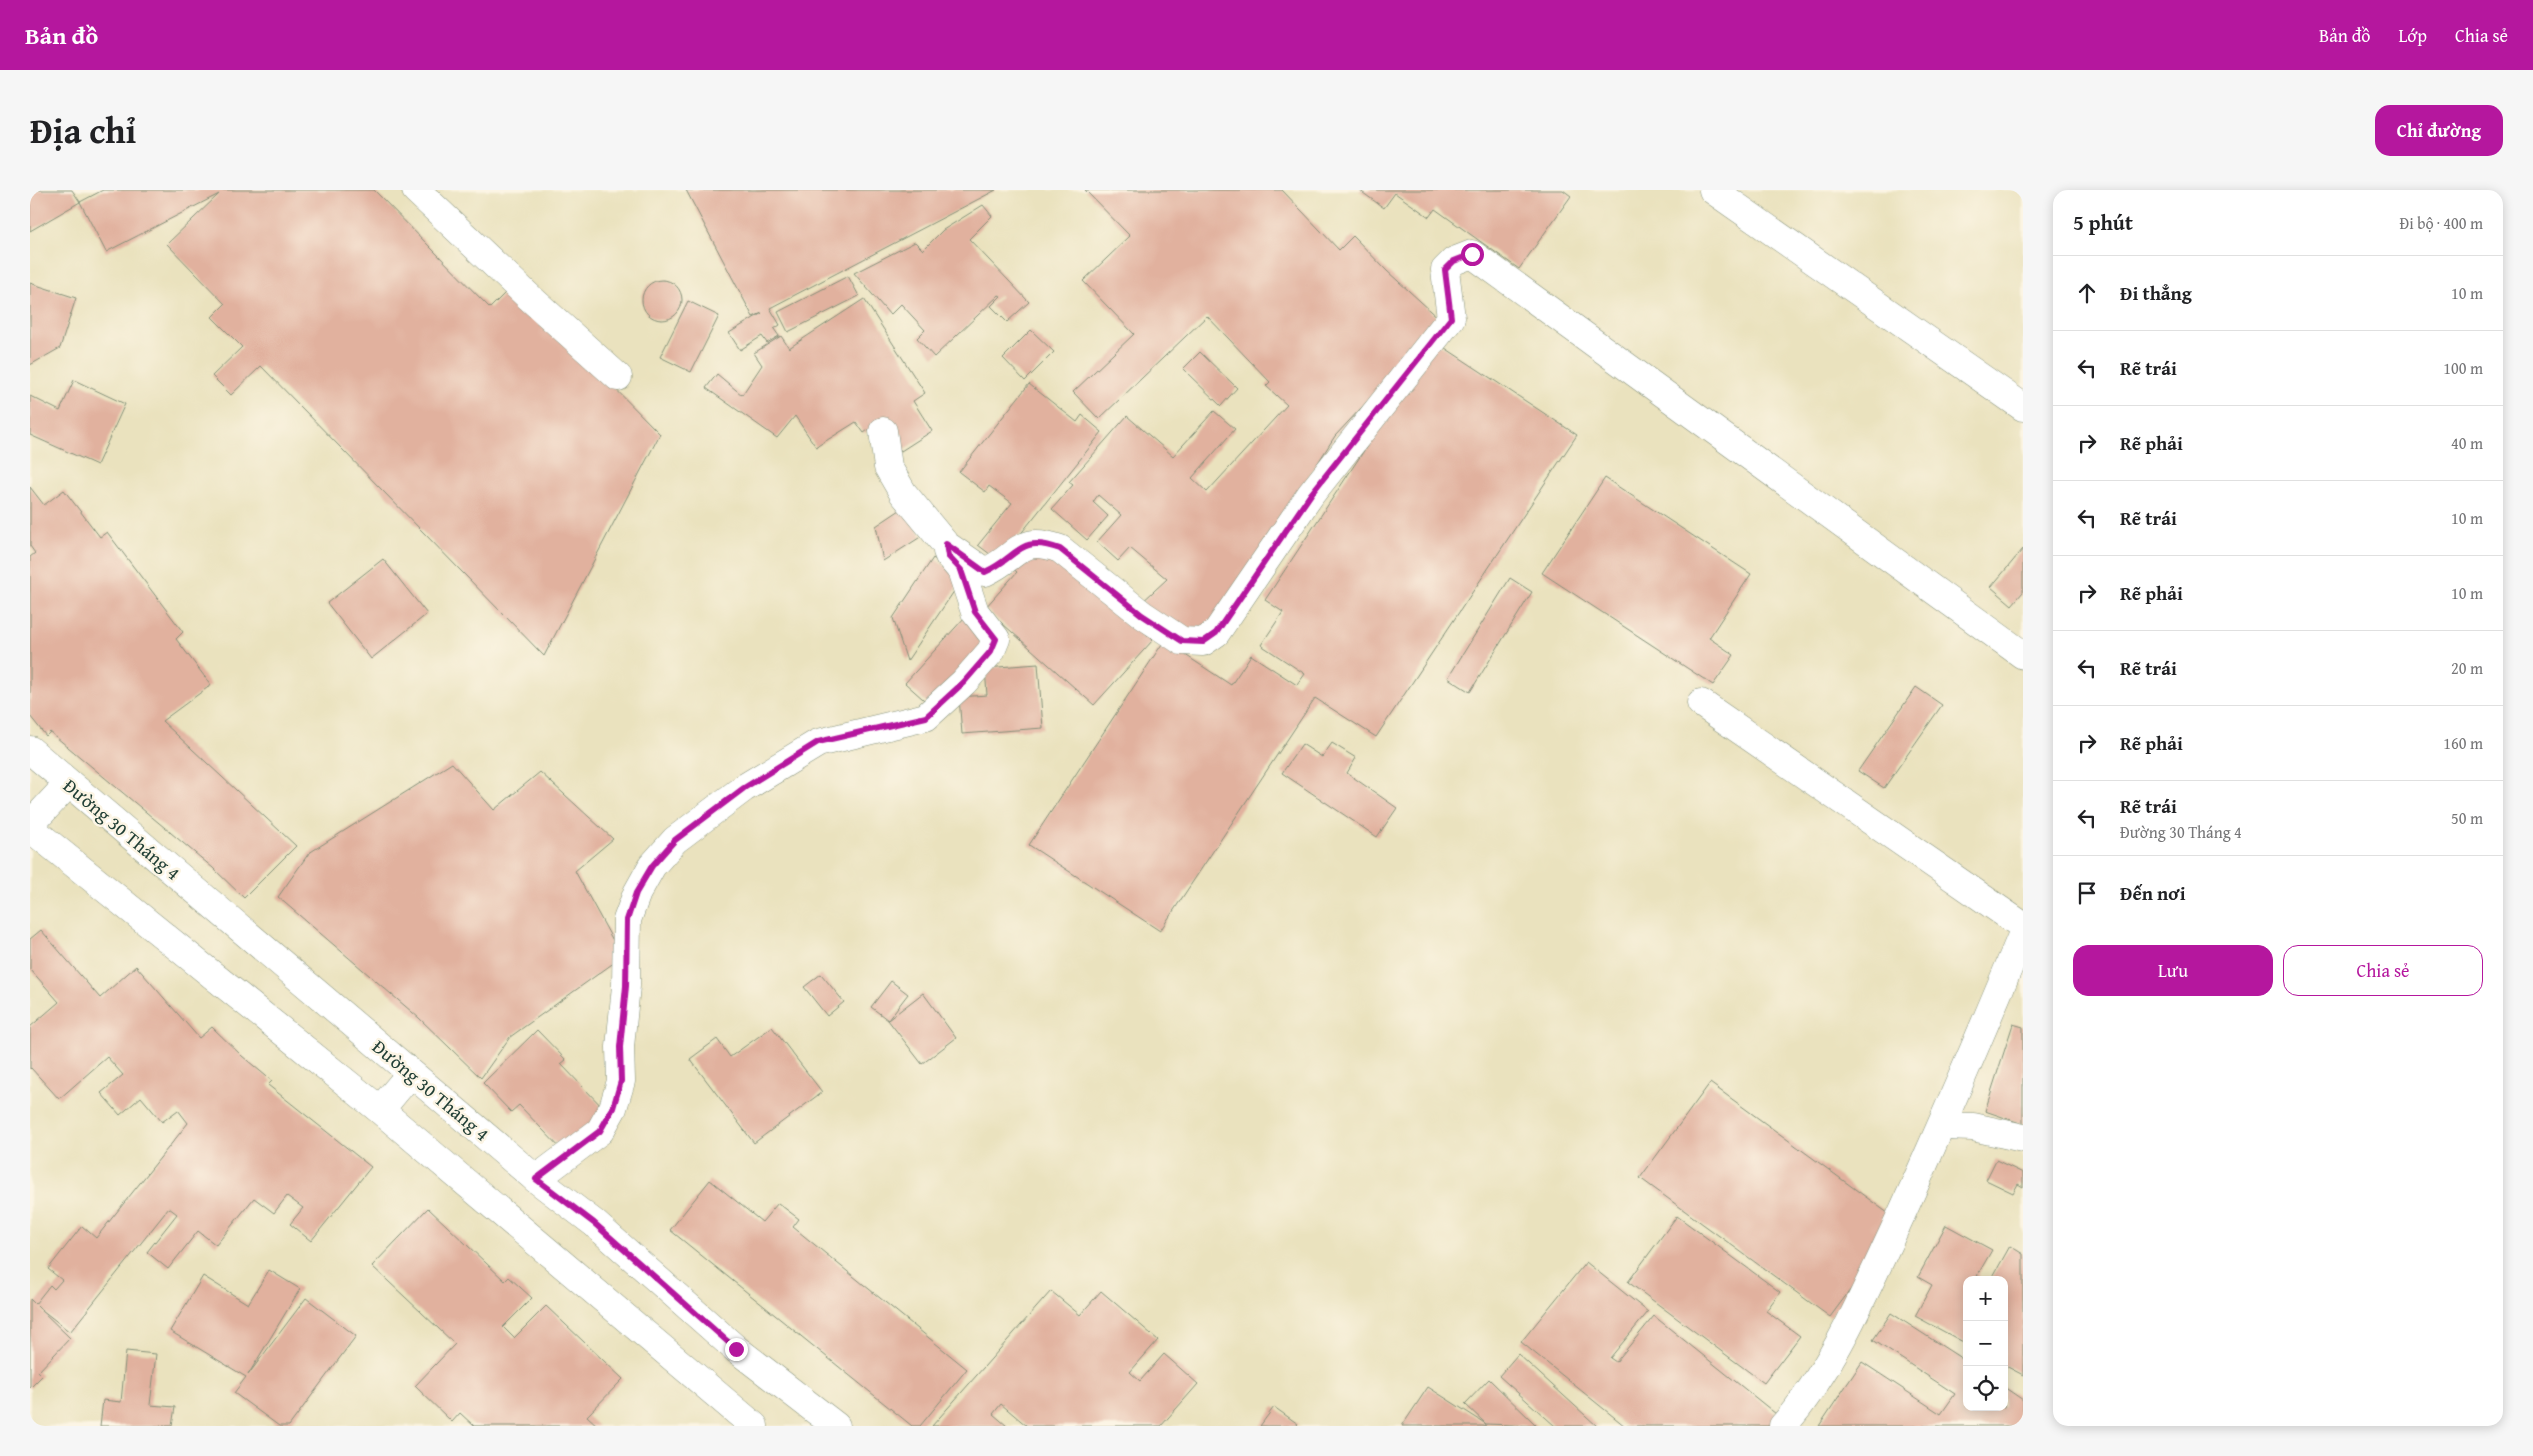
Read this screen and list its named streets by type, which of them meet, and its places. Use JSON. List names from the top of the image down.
{
  "streets": {
    "street": ["Đường 30 Tháng 4"]
  },
  "page": {
    "header": "Bản đồ",
    "nav": ["Bản đồ", "Lớp", "Chia sẻ"],
    "title": "Địa chỉ",
    "buttons": [
      "Chỉ đường",
      ["Lưu", "Chia sẻ"]
    ],
    "heading": ["5 phút", "Đi bộ · 400 m"],
    "list": [
      ["Đi thẳng", "10 m"],
      ["Rẽ trái", "100 m"],
      ["Rẽ phải", "40 m"],
      ["Rẽ trái", "10 m"],
      ["Rẽ phải", "10 m"],
      ["Rẽ trái", "20 m"],
      ["Rẽ phải", "160 m"],
      ["Rẽ trái", "Đường 30 Tháng 4", "50 m"],
      "Đến nơi"
    ],
    "map_buttons": ["+", "−"]
  }
}
